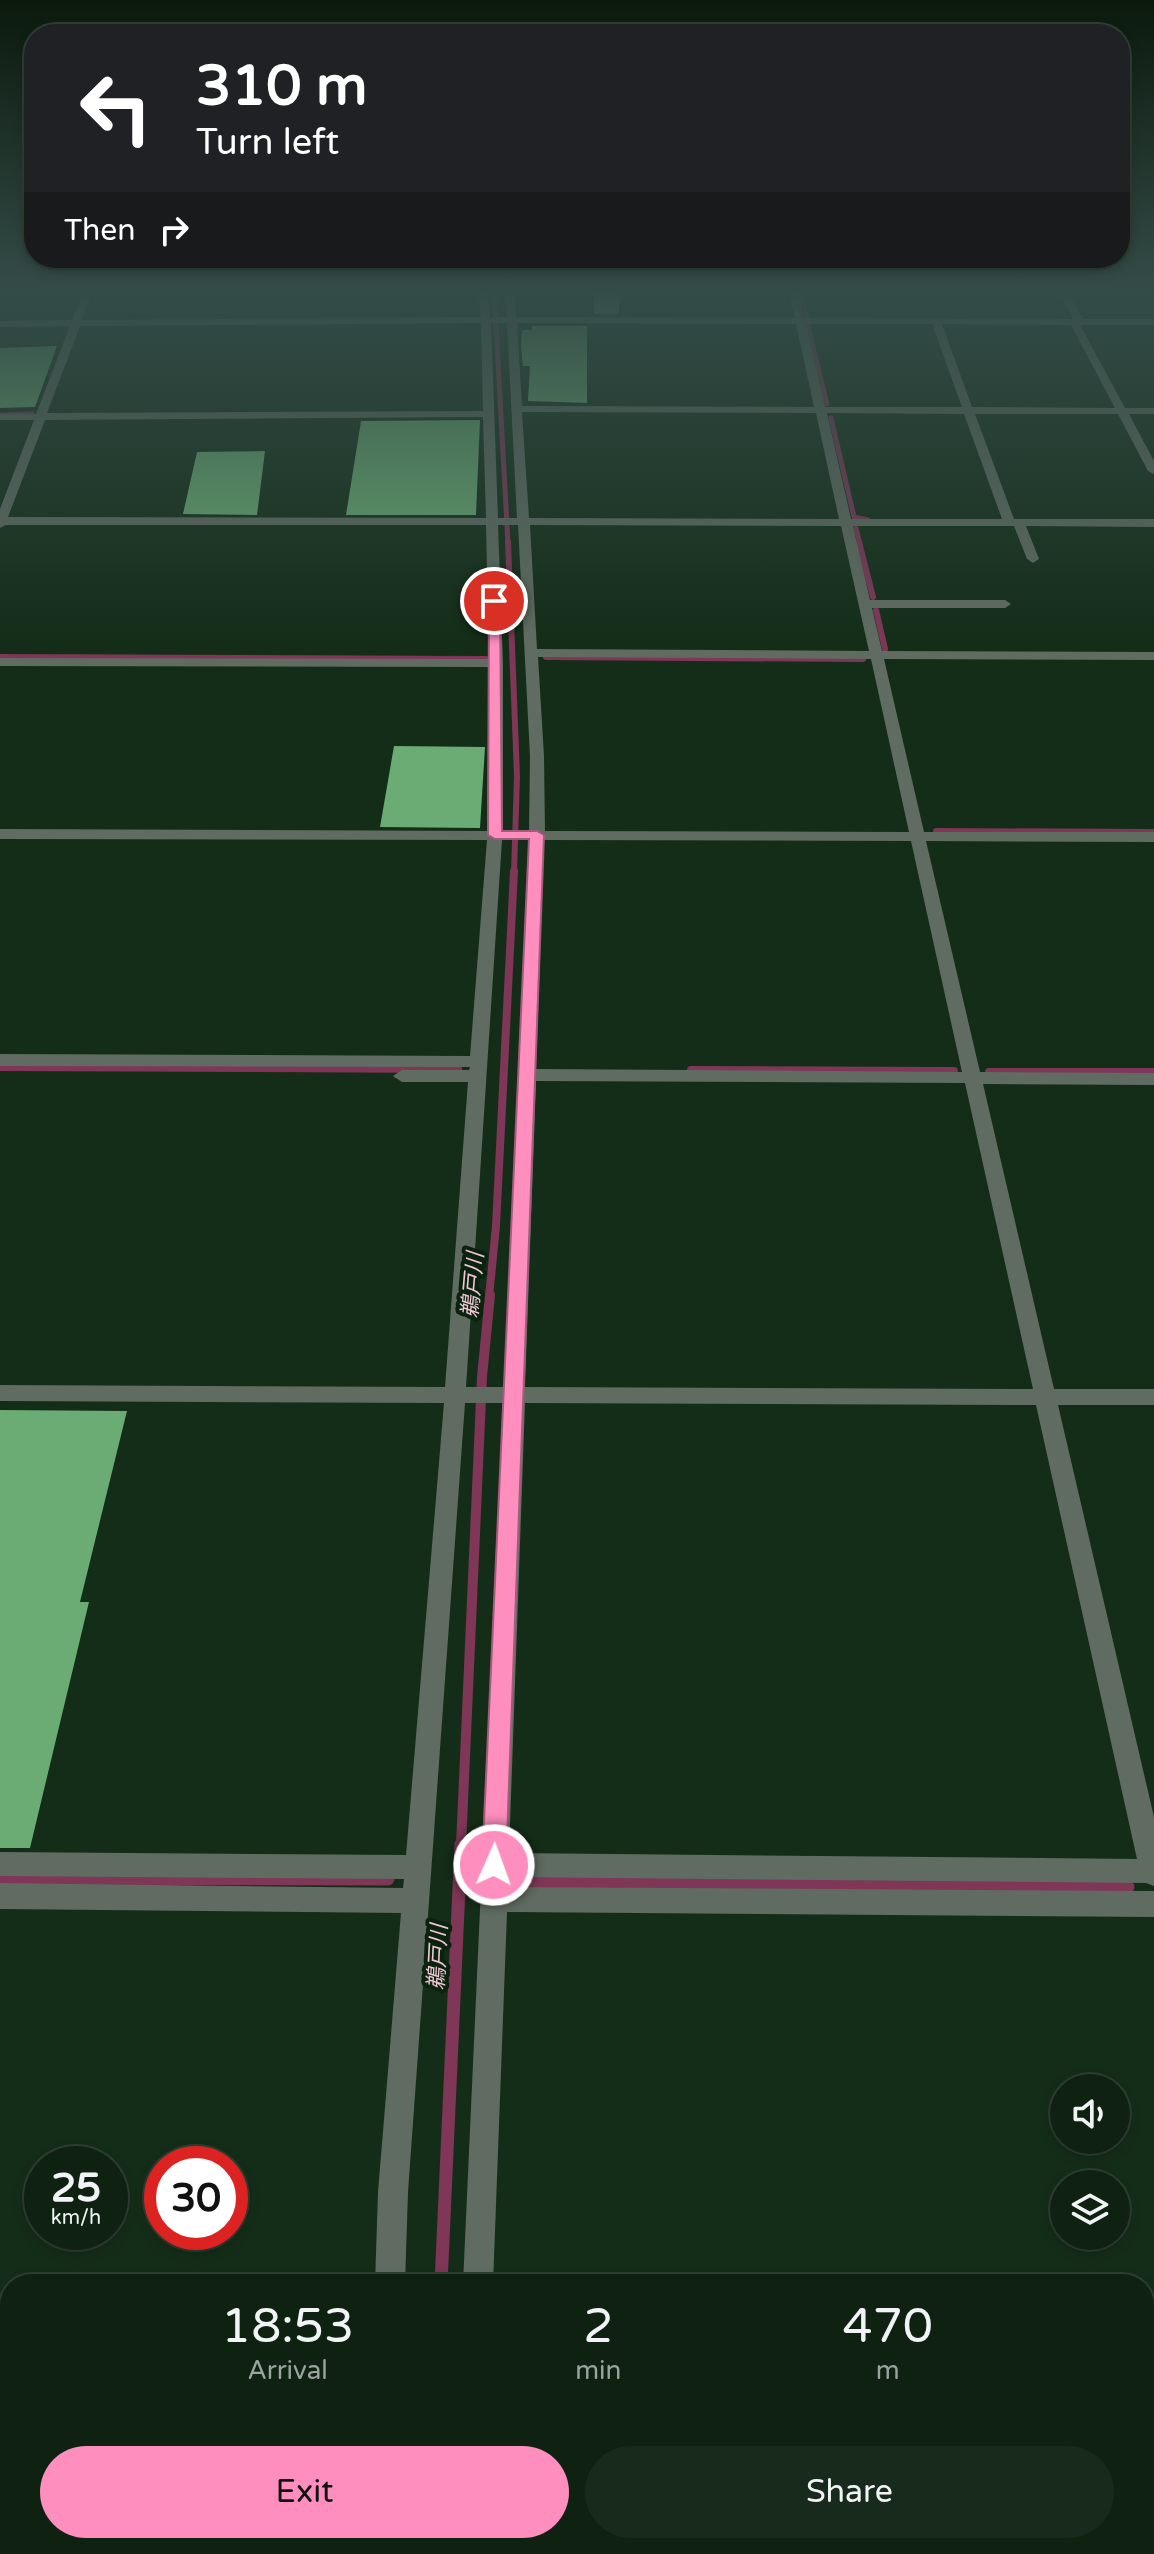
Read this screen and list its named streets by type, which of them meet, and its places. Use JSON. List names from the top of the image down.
{
  "water": ["鵜戸川"],
  "page": {
    "turn": ["310 m", "Turn left"],
    "then": "Then",
    "speed": "25 km/h",
    "limit": "30",
    "eta": [
      "18:53",
      "Arrival",
      "2",
      "min",
      "470",
      "m"
    ],
    "buttons": ["Exit", "Share"]
  }
}
